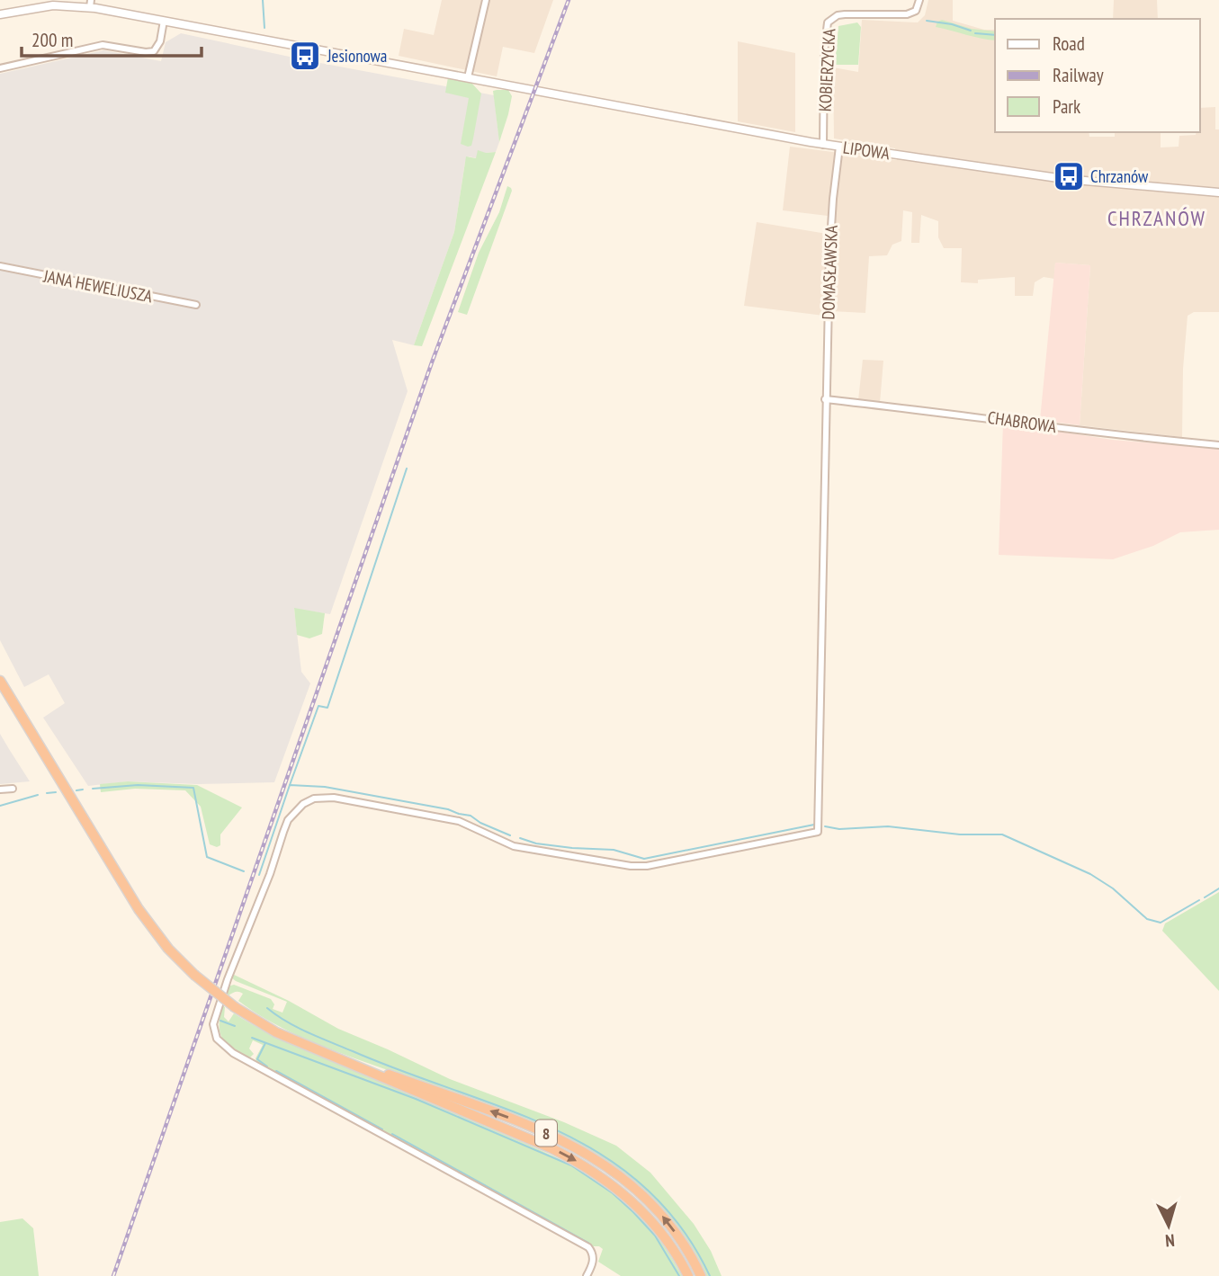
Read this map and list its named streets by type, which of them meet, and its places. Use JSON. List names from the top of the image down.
{
  "streets": {
    "highway": ["8"],
    "street": [
      "KOBIERZYCKA",
      "LIPOWA",
      "DOMASŁAWSKA",
      "JANA HEWELIUSZA",
      "CHABROWA"
    ]
  },
  "crossings": [
    ["KOBIERZYCKA", "LIPOWA"],
    ["LIPOWA", "DOMASŁAWSKA"],
    ["DOMASŁAWSKA", "CHABROWA"]
  ],
  "districts": ["CHRZANÓW"],
  "places": {
    "bus stop": ["Jesionowa", "Chrzanów"]
  },
  "legend": ["Road", "Railway", "Park"],
  "scale_bar": "200 m",
  "north": "bottom"
}
